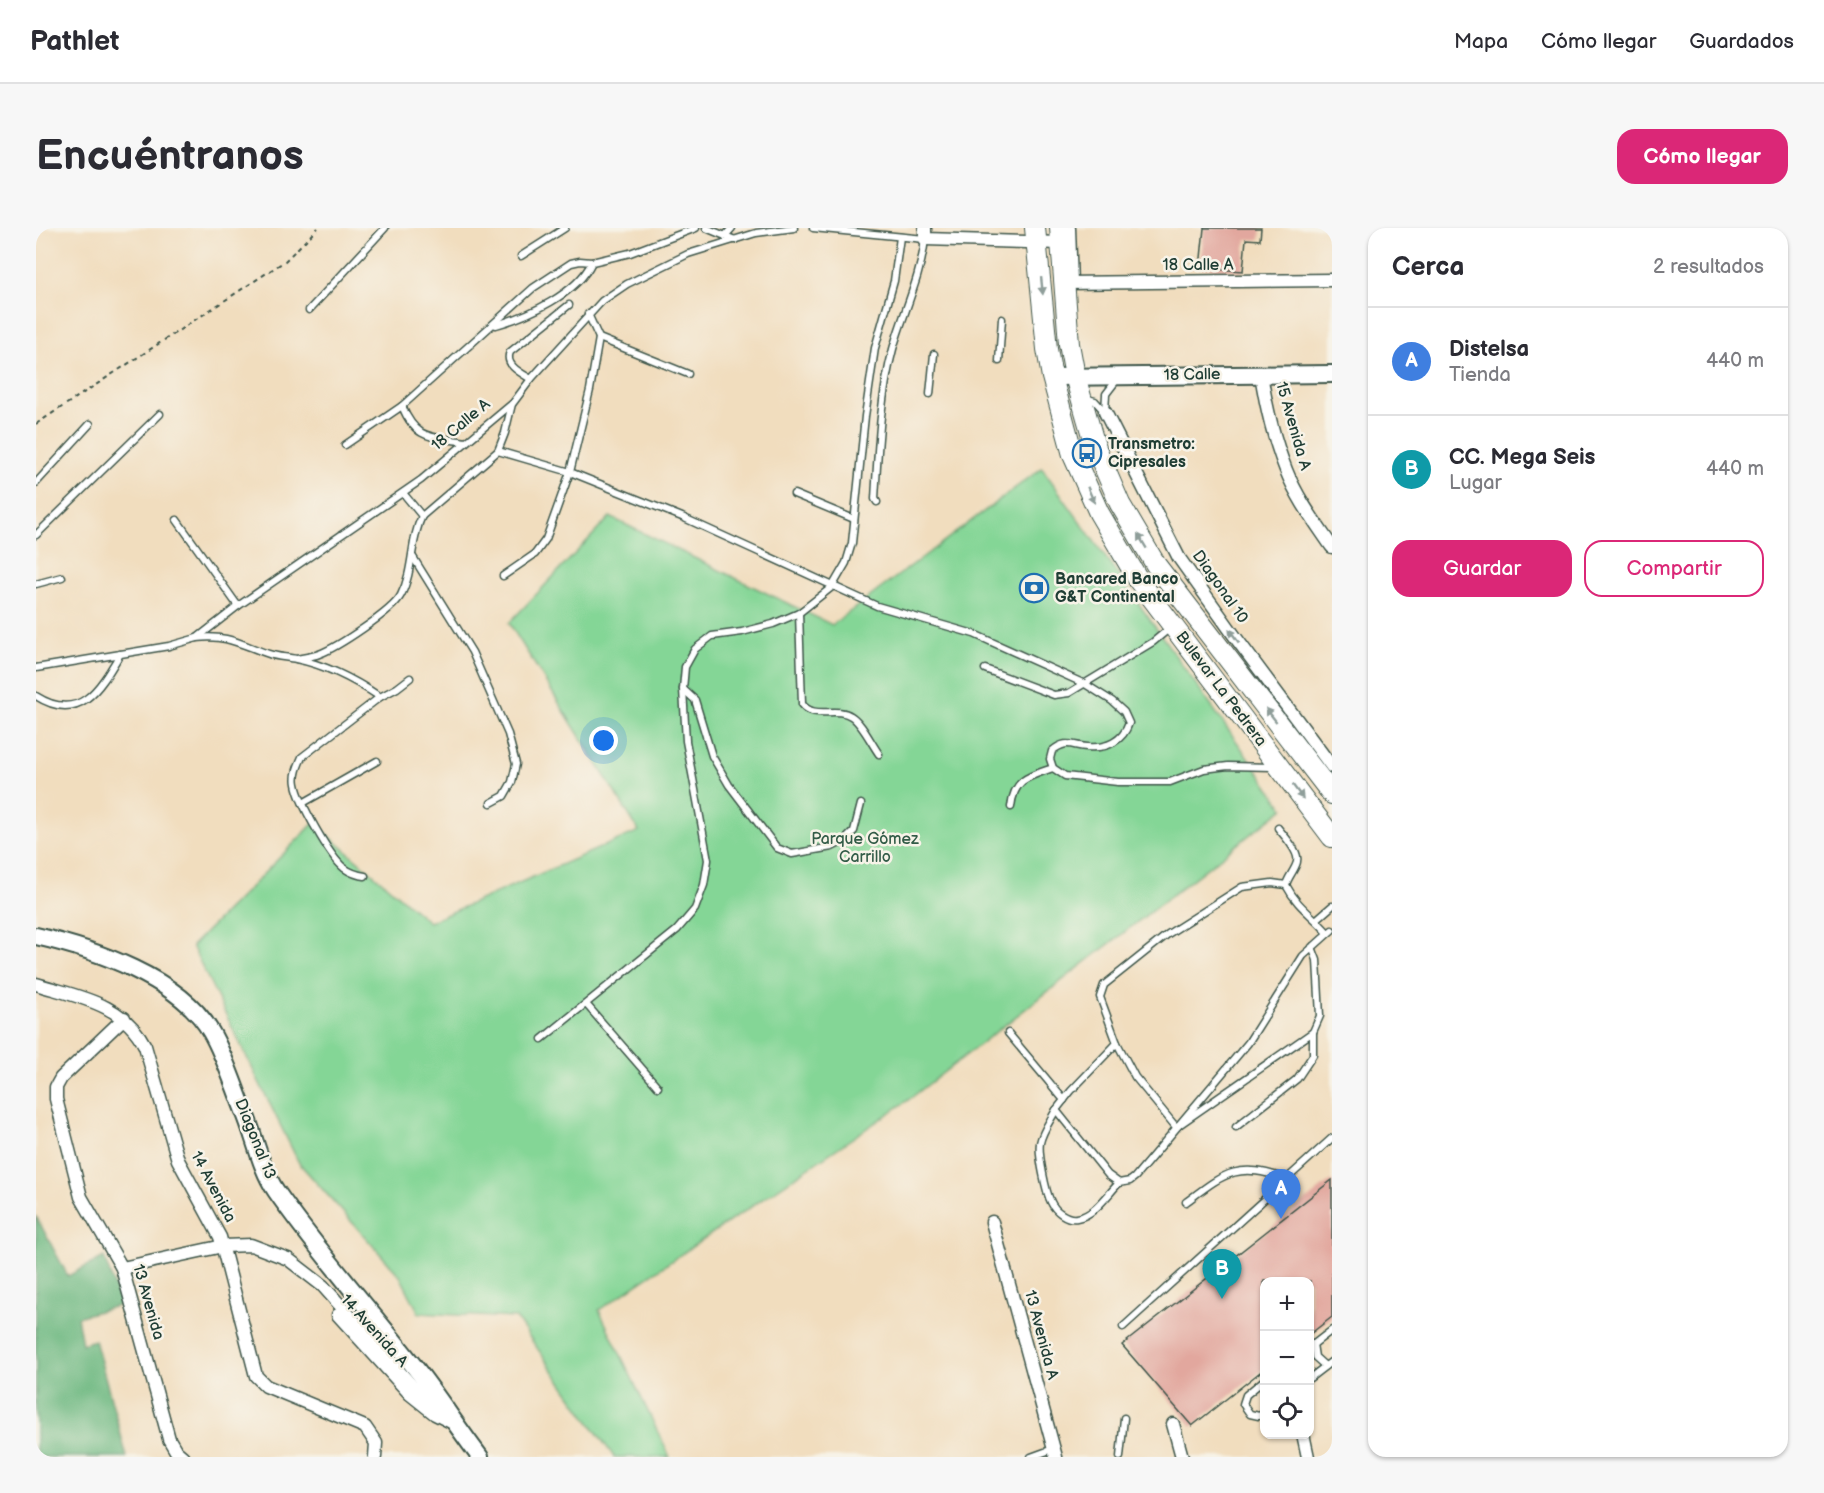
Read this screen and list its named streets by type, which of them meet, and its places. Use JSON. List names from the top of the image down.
{
  "streets": {
    "main road": ["Bulevar La Pedrera"],
    "street": [
      "18 Calle A",
      "18 Calle",
      "15 Avenida A",
      "Diagonal 10",
      "Diagonal 13",
      "14 Avenida",
      "13 Avenida",
      "14 Avenida A",
      "13 Avenida A"
    ]
  },
  "crossings": [
    ["18 Calle A", "Bulevar La Pedrera"],
    ["18 Calle", "15 Avenida A"],
    ["18 Calle", "Bulevar La Pedrera"],
    ["Diagonal 13", "14 Avenida A"],
    ["14 Avenida", "13 Avenida"],
    ["14 Avenida", "14 Avenida A"]
  ],
  "one_way": ["Diagonal 10"],
  "parks": ["Parque Gómez Carrillo"],
  "places": {
    "bus stop": ["Transmetro: Cipresales"],
    "bank": ["Bancared Banco G&T Continental"]
  },
  "page": {
    "header": "Pathlet",
    "nav": ["Mapa", "Cómo llegar", "Guardados"],
    "buttons": [
      "Cómo llegar",
      ["Guardar", "Compartir"]
    ],
    "title": "Encuéntranos",
    "heading": ["Cerca", "2 resultados"],
    "list": [
      {
        "mark": "A",
        "name": "Distelsa",
        "note": "Tienda",
        "value": "440 m"
      },
      {
        "mark": "B",
        "name": "CC. Mega Seis",
        "note": "Lugar",
        "value": "440 m"
      }
    ],
    "pins": ["A", "B"],
    "map_buttons": ["+", "−"]
  }
}
